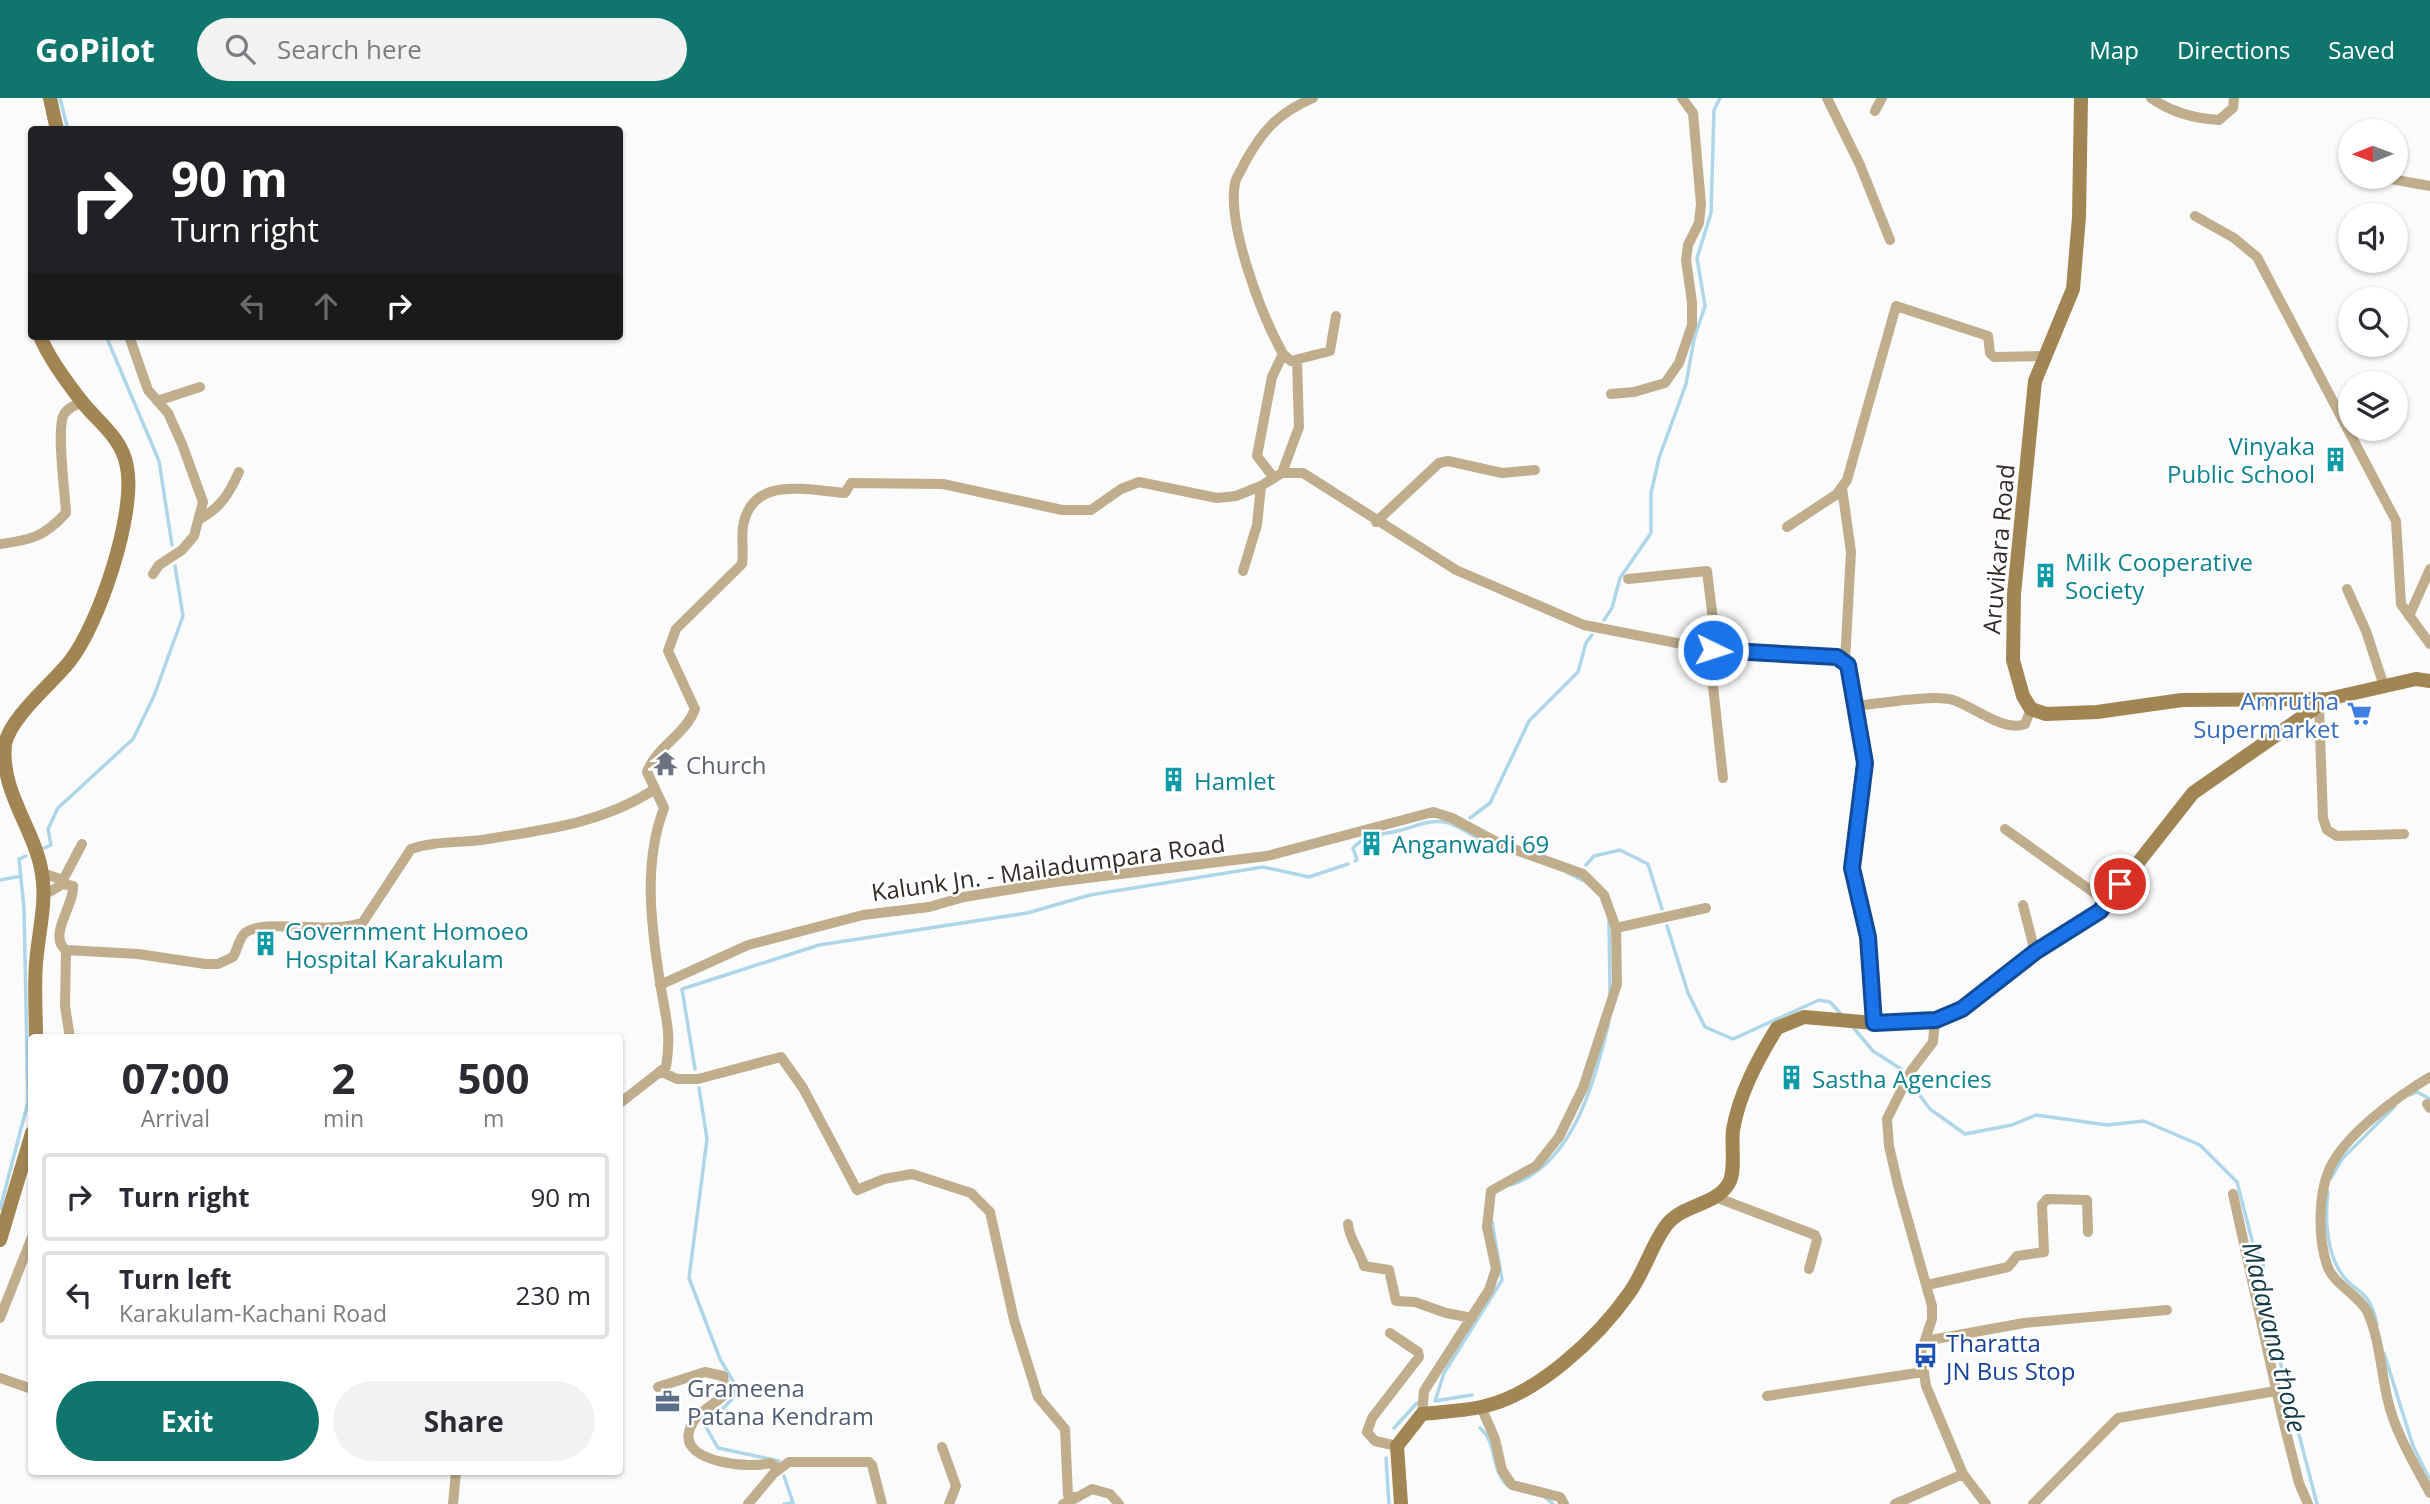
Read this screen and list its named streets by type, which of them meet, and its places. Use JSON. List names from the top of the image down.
{
  "streets": {
    "main road": ["Aruvikara Road"],
    "street": ["Kalunk Jn. - Mailadumpara Road"]
  },
  "water": ["Madavana thode"],
  "places": {
    "building": [
      "Vinyaka Public School",
      "Milk Cooperative Society",
      "Hamlet",
      "Anganwadi 69",
      "Government Homoeo Hospital Karakulam",
      "Sastha Agencies"
    ],
    "supermarket": ["Amrutha Supermarket"],
    "temple": ["Church"],
    "bus stop": ["Tharatta JN Bus Stop"],
    "office": ["Grameena Patana Kendram"]
  },
  "north": "left",
  "page": {
    "header": "GoPilot",
    "search": "Search here",
    "nav": ["Map", "Directions", "Saved"],
    "turn": ["90 m", "Turn right"],
    "eta": [
      "07:00",
      "Arrival",
      "2",
      "min",
      "500",
      "m"
    ],
    "list": [
      {
        "name": "Turn right",
        "value": "90 m"
      },
      {
        "name": "Turn left",
        "note": "Karakulam-Kachani Road",
        "value": "230 m"
      }
    ],
    "buttons": ["Exit", "Share"]
  }
}
